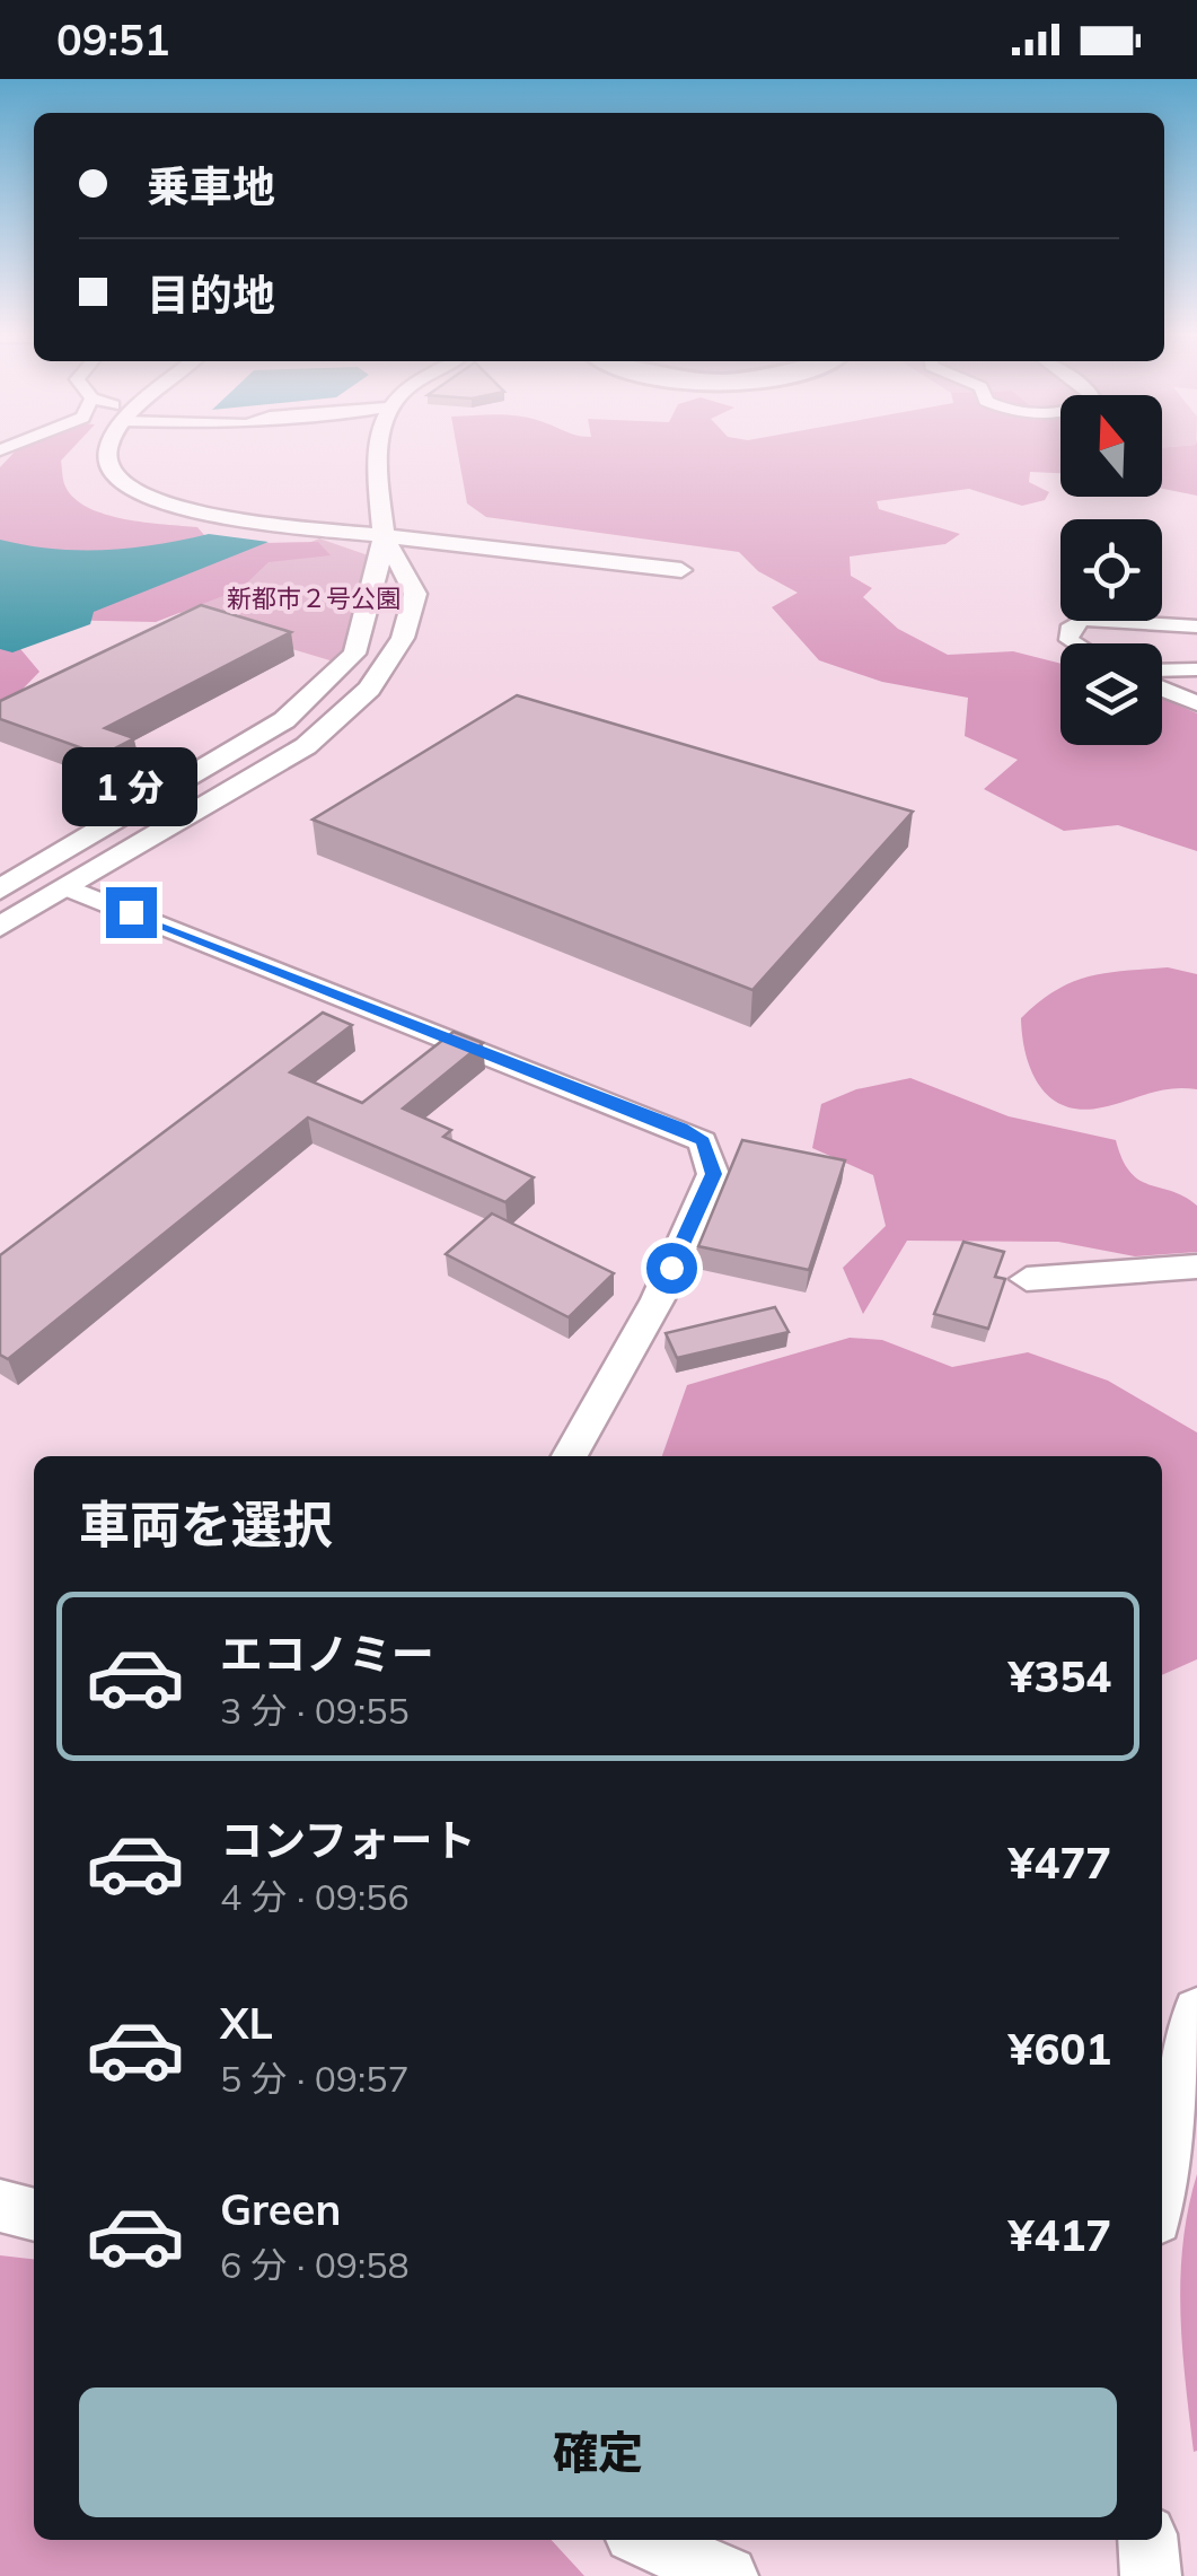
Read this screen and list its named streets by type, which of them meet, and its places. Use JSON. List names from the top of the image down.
{
  "parks": ["新都市２号公園"],
  "north": "top",
  "page": {
    "status": "09:51",
    "banner": ["乗車地", "目的地"],
    "bubble": "1 分",
    "heading": "車両を選択",
    "list": [
      {
        "name": "エコノミー",
        "note": "3 分 · 09:55",
        "value": "¥354"
      },
      {
        "name": "コンフォート",
        "note": "4 分 · 09:56",
        "value": "¥477"
      },
      {
        "name": "XL",
        "note": "5 分 · 09:57",
        "value": "¥601"
      },
      {
        "name": "Green",
        "note": "6 分 · 09:58",
        "value": "¥417"
      }
    ],
    "buttons": "確定"
  }
}
